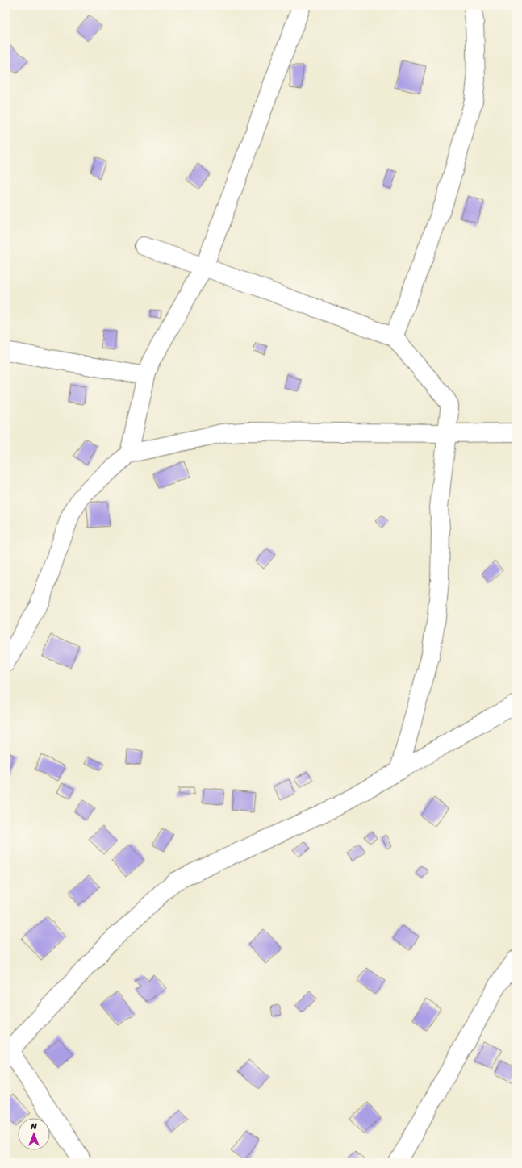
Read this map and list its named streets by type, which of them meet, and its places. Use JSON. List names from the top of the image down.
{
  "north": "top"
}
